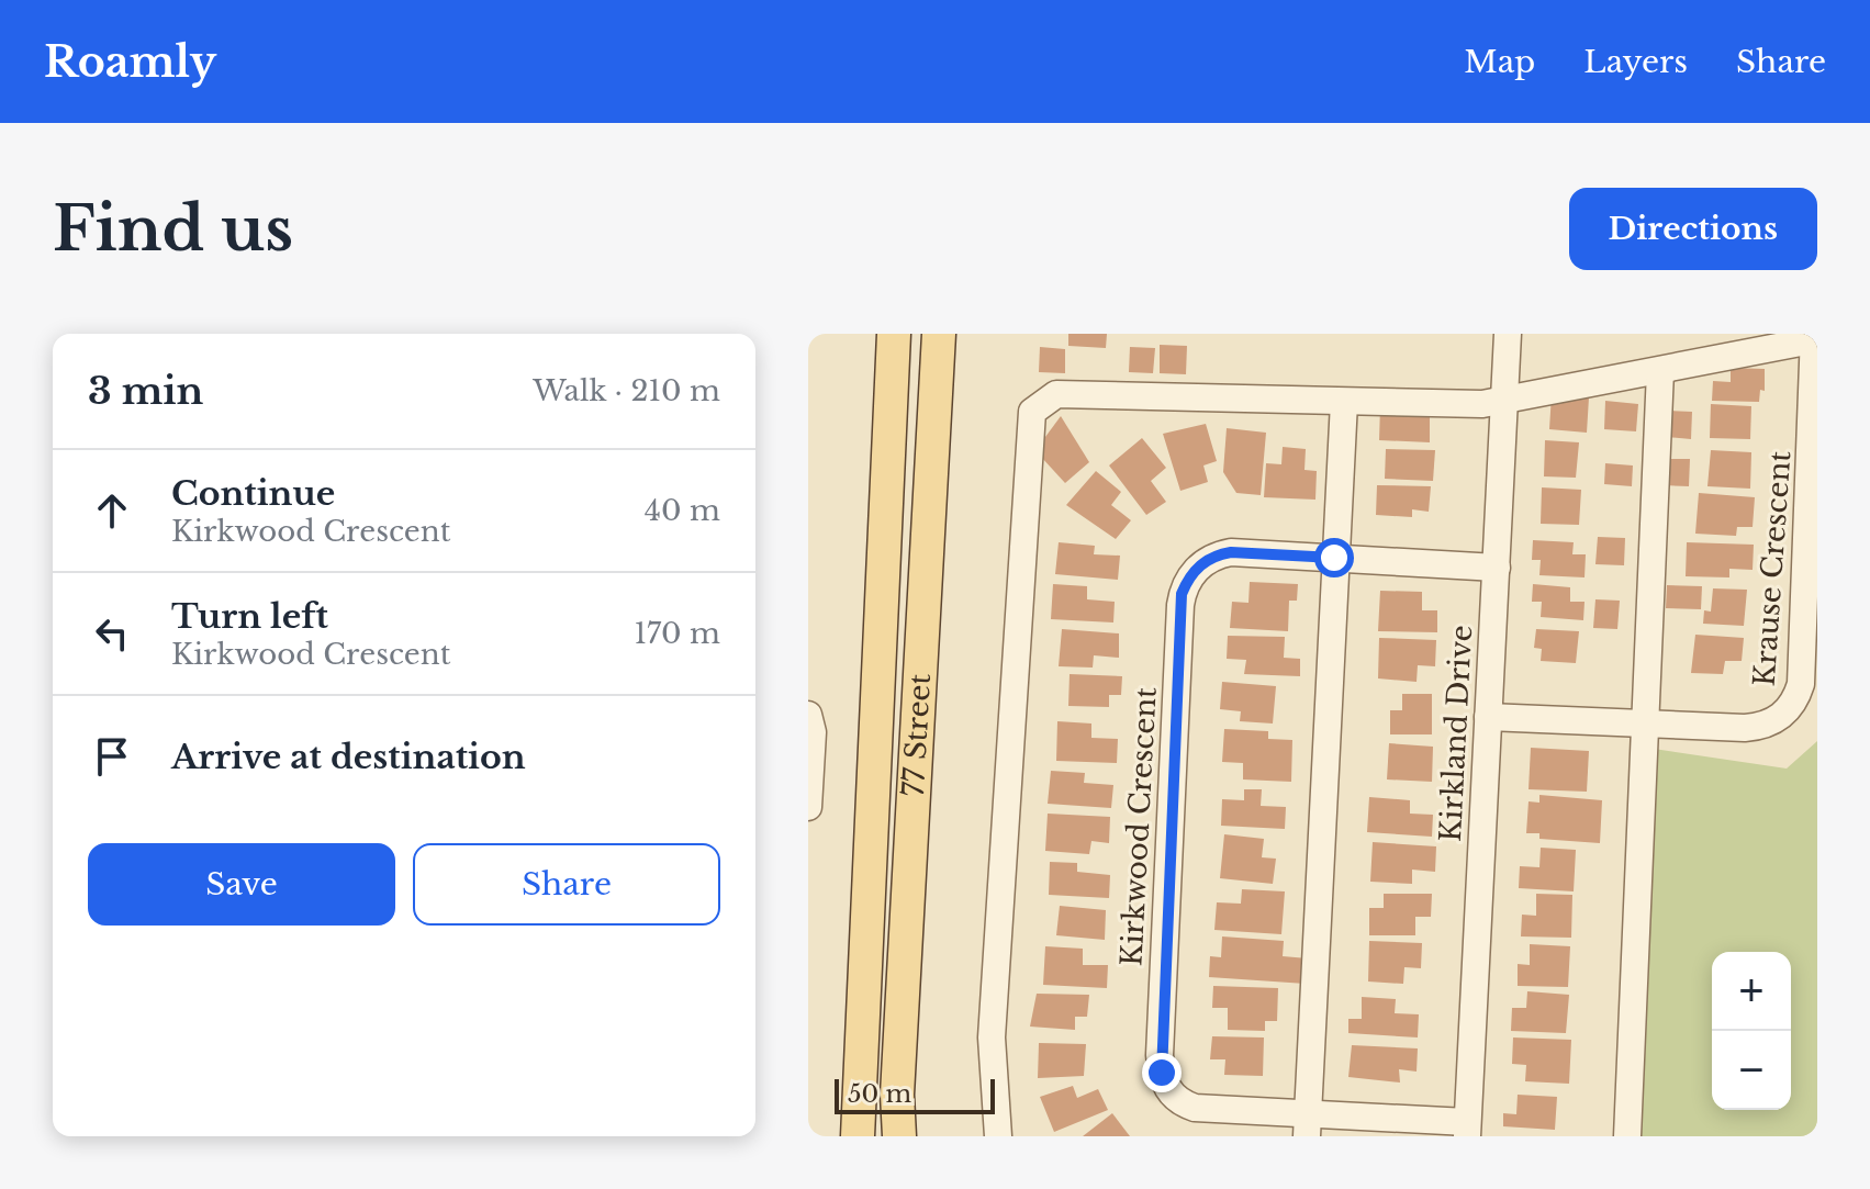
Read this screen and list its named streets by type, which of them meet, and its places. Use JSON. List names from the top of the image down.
{
  "streets": {
    "main road": ["77 Street"],
    "street": ["Krause Crescent", "Kirkland Drive", "Kirkwood Crescent"]
  },
  "crossings": [
    ["Krause Crescent", "Kirkland Drive"],
    ["Kirkland Drive", "Kirkwood Crescent"]
  ],
  "scale_bar": "50 m",
  "page": {
    "header": "Roamly",
    "nav": ["Map", "Layers", "Share"],
    "buttons": [
      "Directions",
      ["Save", "Share"]
    ],
    "title": "Find us",
    "heading": ["3 min", "Walk · 210 m"],
    "list": [
      ["Continue", "Kirkwood Crescent", "40 m"],
      ["Turn left", "Kirkwood Crescent", "170 m"],
      "Arrive at destination"
    ],
    "map_buttons": ["+", "−"],
    "scale": "50 m"
  }
}
